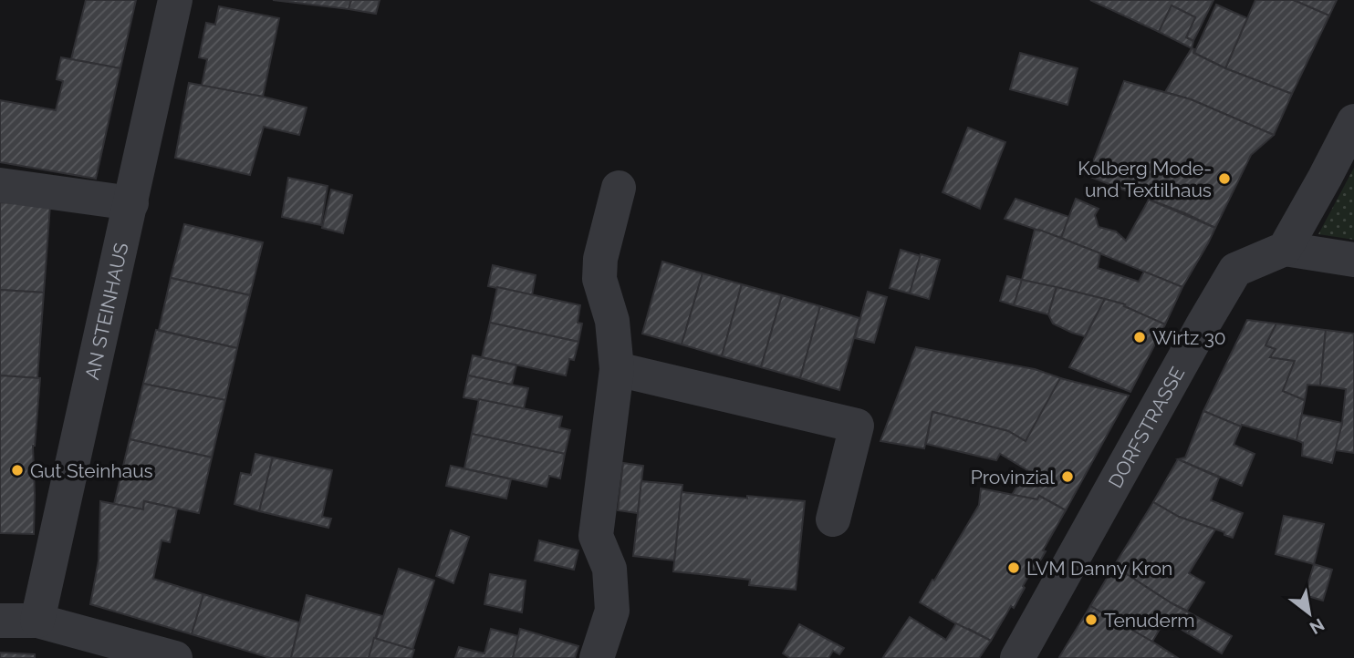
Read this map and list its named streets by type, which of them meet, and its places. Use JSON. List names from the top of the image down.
{
  "streets": {
    "street": ["AN STEINHAUS", "DORFSTRASSE"]
  },
  "places": [
    "Kolberg Mode- und Textilhaus",
    "Wirtz 30",
    "Gut Steinhaus",
    "Provinzial",
    "LVM Danny Kron",
    "Tenuderm"
  ],
  "north": "bottom right"
}
